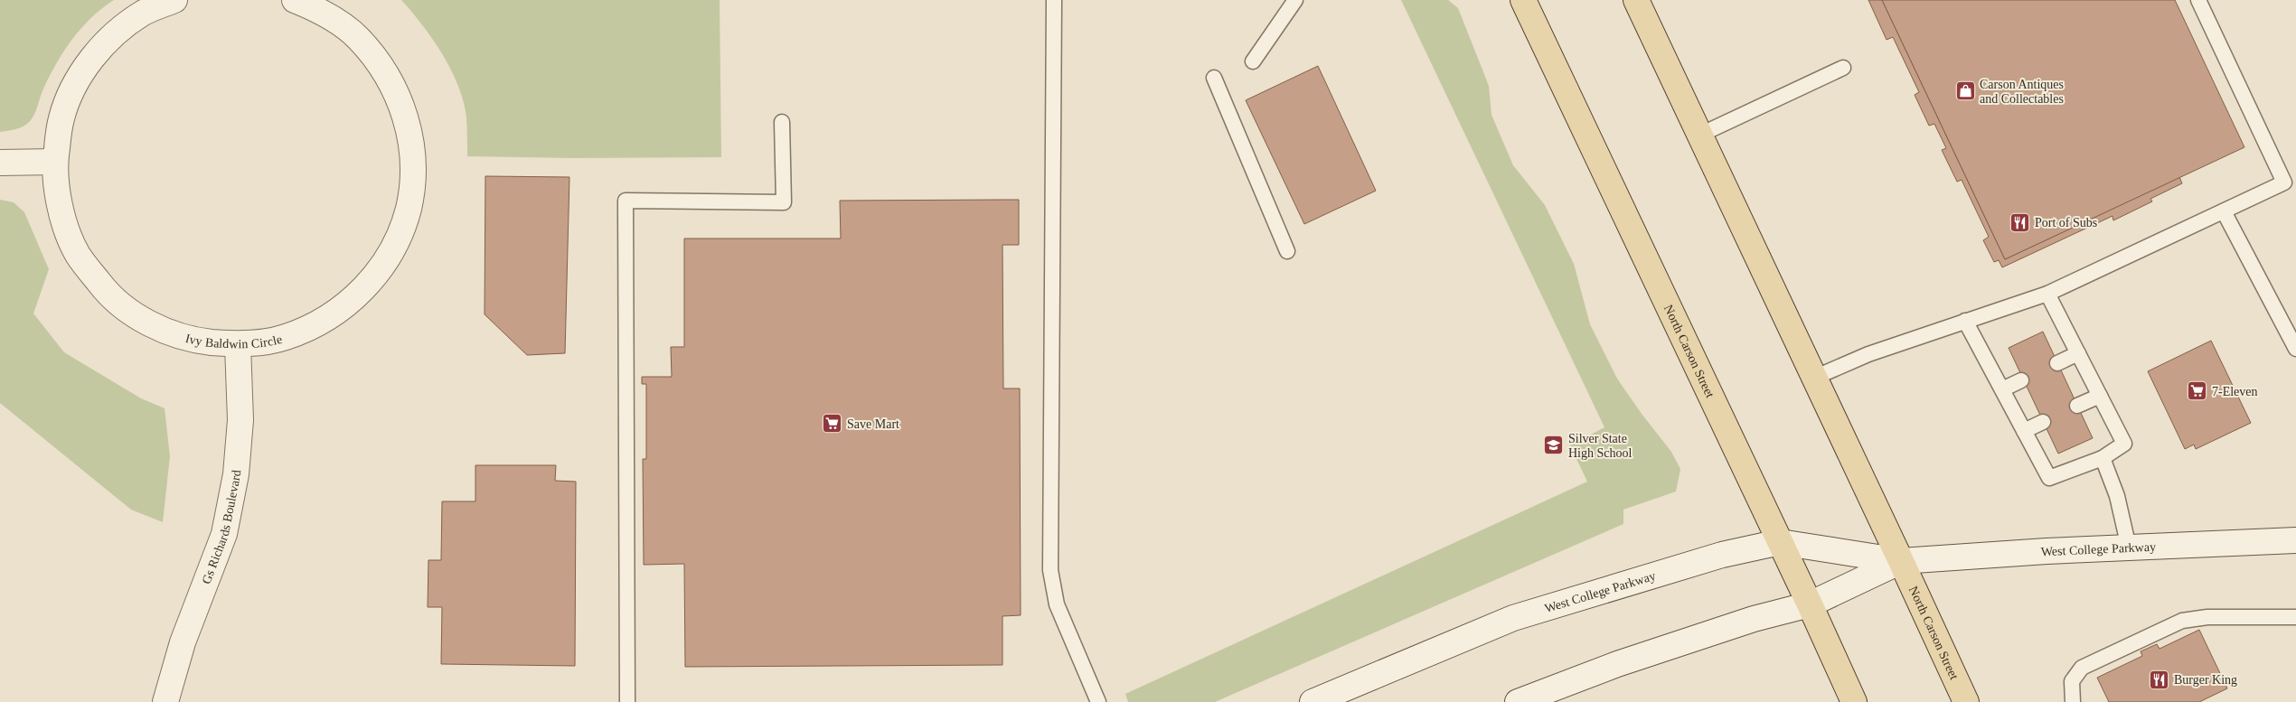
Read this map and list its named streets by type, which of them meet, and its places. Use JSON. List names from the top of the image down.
{
  "streets": {
    "main road": ["North Carson Street"],
    "street": ["Ivy Baldwin Circle", "Gs Richards Boulevard", "West College Parkway"]
  },
  "crossings": [
    ["Ivy Baldwin Circle", "Gs Richards Boulevard"],
    ["North Carson Street", "West College Parkway"]
  ],
  "places": {
    "shop": ["Carson Antiques and Collectables"],
    "restaurant": ["Port of Subs", "Burger King"],
    "supermarket": ["7-Eleven", "Save Mart"],
    "school or university": ["Silver State High School"]
  }
}
